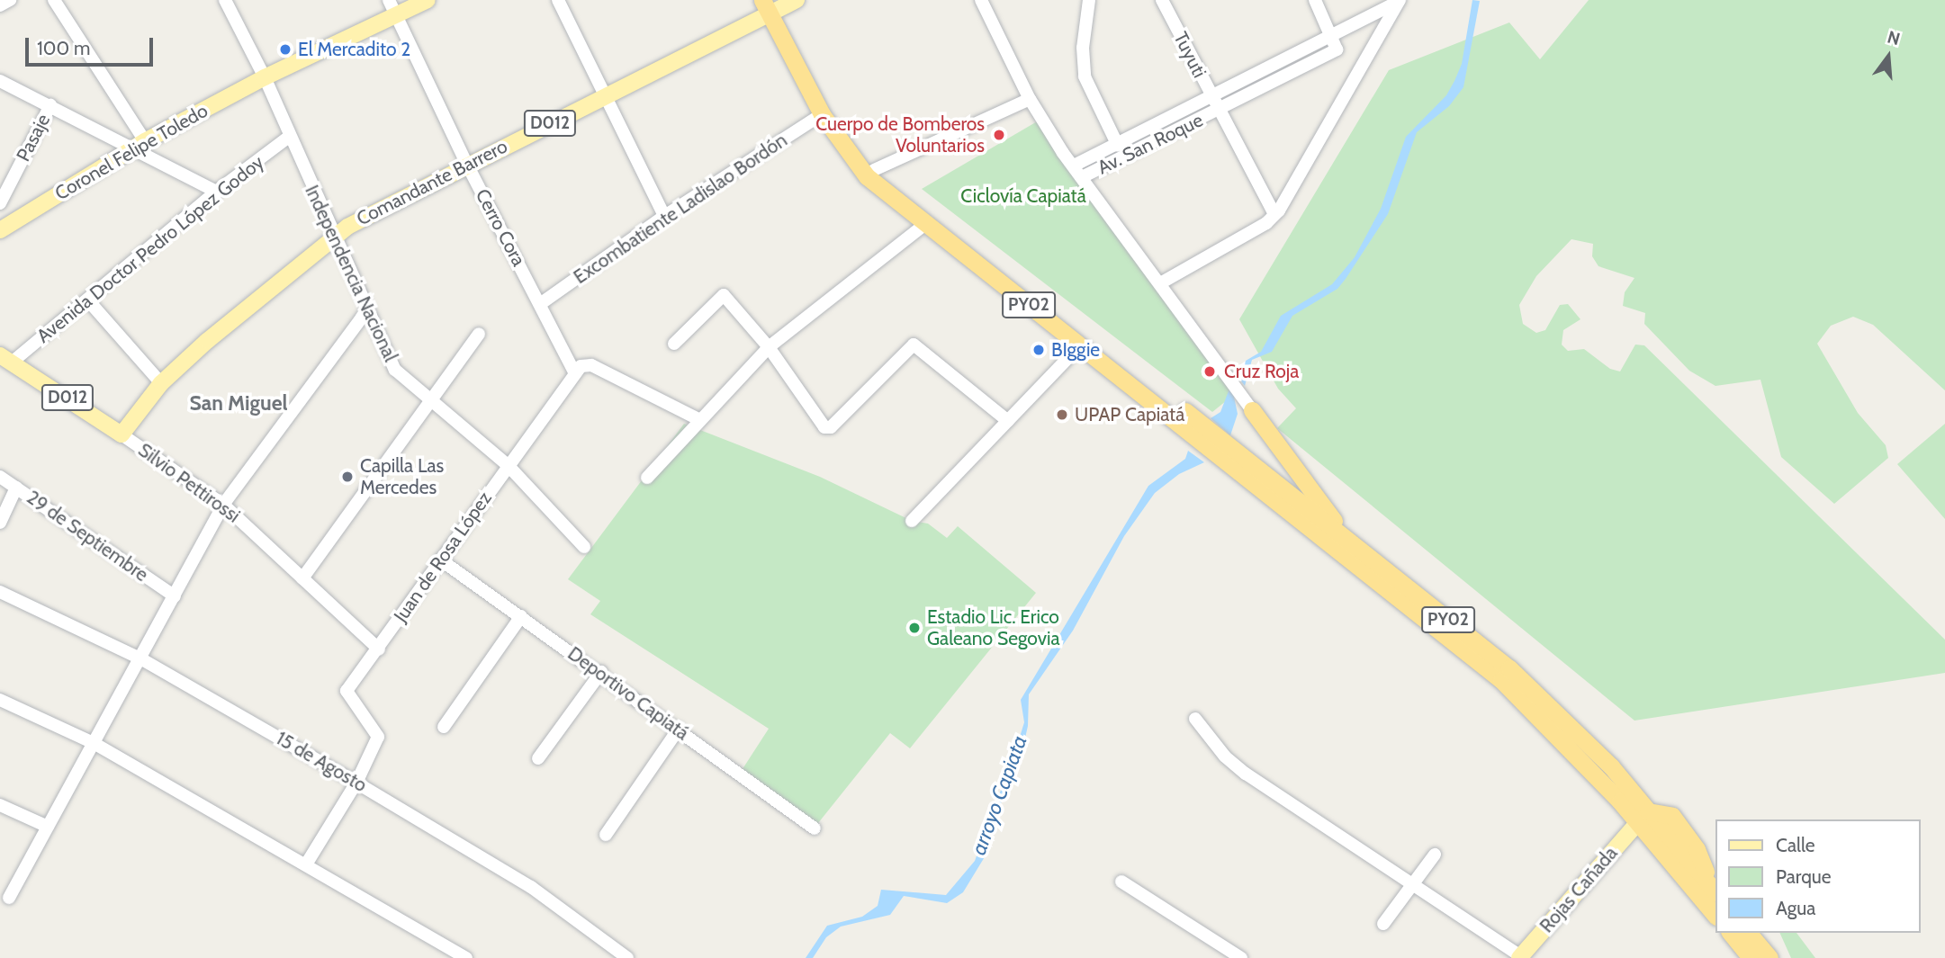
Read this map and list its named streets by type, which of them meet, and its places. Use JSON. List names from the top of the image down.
{
  "streets": {
    "highway": ["PY02"],
    "main road": [
      "D012",
      "Coronel Felipe Toledo",
      "Comandante Barrero",
      "Silvio Pettirossi",
      "Rojas Cañada"
    ],
    "street": [
      "Tuyuti",
      "Pasaje",
      "Av. San Roque",
      "Excombatiente Ladislao Bordón",
      "Cerro Cora",
      "Avenida Doctor Pedro López Godoy",
      "Independencia Nacional",
      "29 de Septiembre",
      "Juan de Rosa López",
      "Deportivo Capiatá",
      "15 de Agosto"
    ]
  },
  "crossings": [
    ["Tuyuti", "Av. San Roque"],
    ["D012", "Comandante Barrero"],
    ["D012", "PY02"],
    ["D012", "Silvio Pettirossi"],
    ["Coronel Felipe Toledo", "Cerro Cora"],
    ["Coronel Felipe Toledo", "Independencia Nacional"],
    ["Comandante Barrero", "Cerro Cora"],
    ["Comandante Barrero", "Independencia Nacional"],
    ["Comandante Barrero", "PY02"],
    ["Excombatiente Ladislao Bordón", "Cerro Cora"],
    ["Excombatiente Ladislao Bordón", "PY02"],
    ["Cerro Cora", "Juan de Rosa López"],
    ["Avenida Doctor Pedro López Godoy", "Independencia Nacional"],
    ["Avenida Doctor Pedro López Godoy", "Silvio Pettirossi"],
    ["Independencia Nacional", "Juan de Rosa López"],
    ["PY02", "Rojas Cañada"],
    ["Silvio Pettirossi", "Juan de Rosa López"],
    ["Juan de Rosa López", "Deportivo Capiatá"],
    ["Juan de Rosa López", "15 de Agosto"]
  ],
  "districts": ["San Miguel"],
  "water": ["arroyo Capiata"],
  "parks": ["Ciclovía Capiatá"],
  "places": [
    "El Mercadito 2",
    "Cuerpo de Bomberos Voluntarios",
    "BIggie",
    "Cruz Roja",
    "UPAP Capiatá",
    "Capilla Las Mercedes",
    "Estadio Lic. Erico Galeano Segovia"
  ],
  "legend": ["Calle", "Parque", "Agua"],
  "scale_bar": "100 m",
  "north": "top"
}
